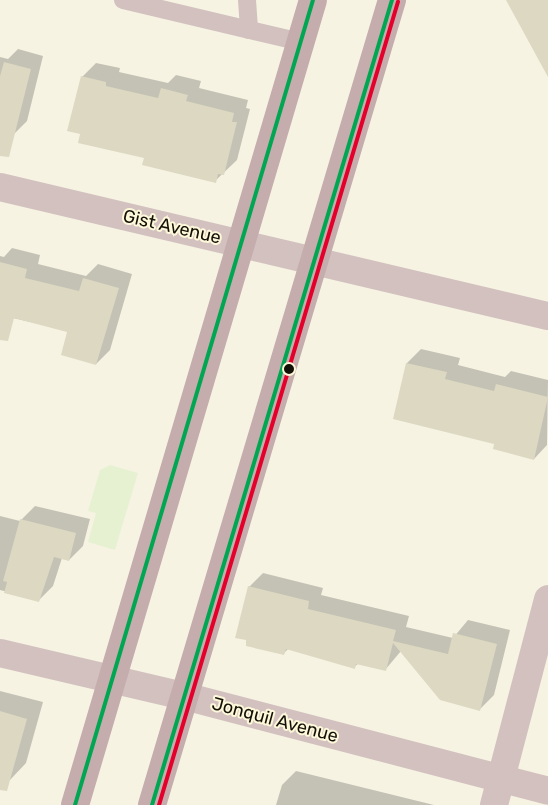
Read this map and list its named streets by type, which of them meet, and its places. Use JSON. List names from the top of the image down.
{
  "streets": {
    "street": ["Gist Avenue", "Jonquil Avenue"]
  }
}
